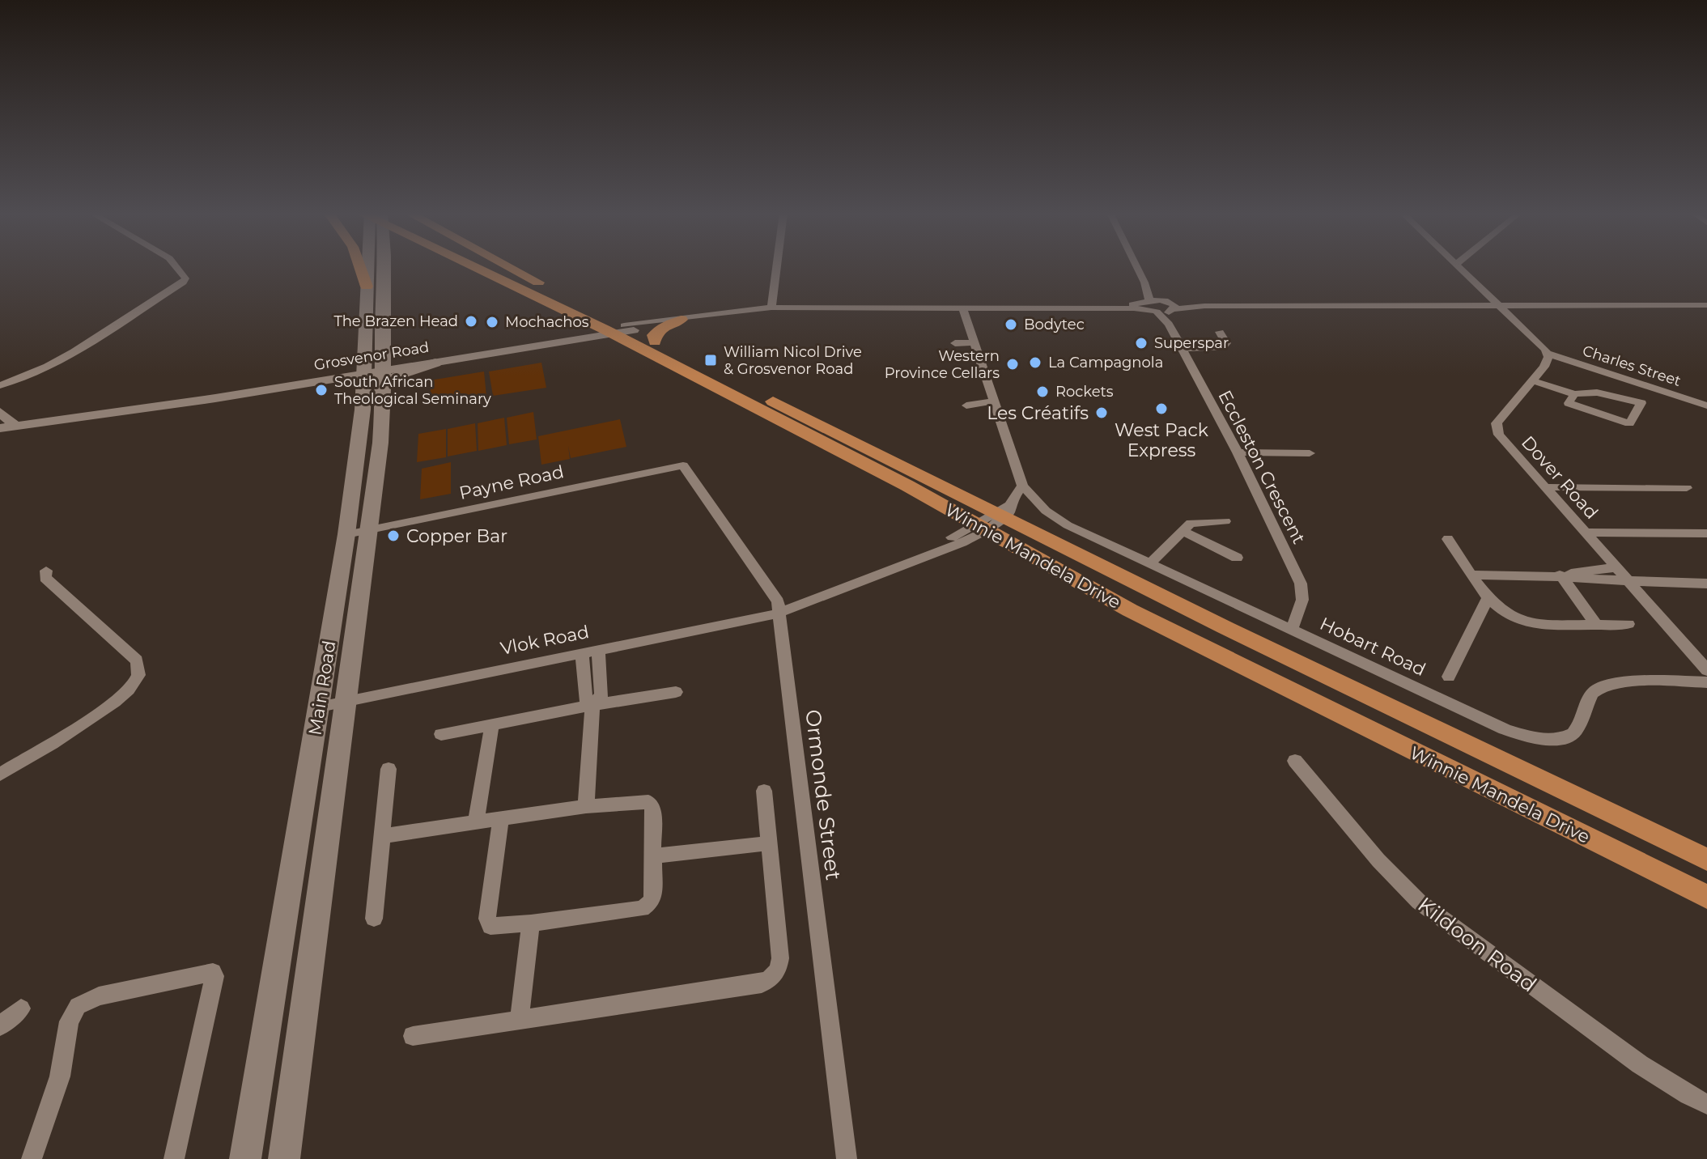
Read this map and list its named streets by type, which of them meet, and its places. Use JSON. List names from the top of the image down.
{
  "streets": {
    "main road": ["Winnie Mandela Drive", "Main Road"],
    "street": [
      "Grosvenor Road",
      "Charles Street",
      "Eccleston Crescent",
      "Dover Road",
      "Payne Road",
      "Vlok Road",
      "Hobart Road",
      "Ormonde Street",
      "Kildoon Road"
    ]
  },
  "crossings": [
    ["Grosvenor Road", "Eccleston Crescent"],
    ["Grosvenor Road", "Winnie Mandela Drive"],
    ["Grosvenor Road", "Hobart Road"],
    ["Grosvenor Road", "Main Road"],
    ["Charles Street", "Dover Road"],
    ["Eccleston Crescent", "Hobart Road"],
    ["Payne Road", "Main Road"],
    ["Payne Road", "Ormonde Street"],
    ["Winnie Mandela Drive", "Vlok Road"],
    ["Vlok Road", "Main Road"],
    ["Vlok Road", "Ormonde Street"]
  ],
  "places": {
    "other": [
      "The Brazen Head",
      "Mochachos",
      "Bodytec",
      "Superspar",
      "La Campagnola",
      "Western Province Cellars",
      "South African Theological Seminary",
      "Rockets",
      "West Pack Express",
      "Les Créatifs",
      "Copper Bar"
    ],
    "transit": ["William Nicol Drive & Grosvenor Road"]
  }
}
